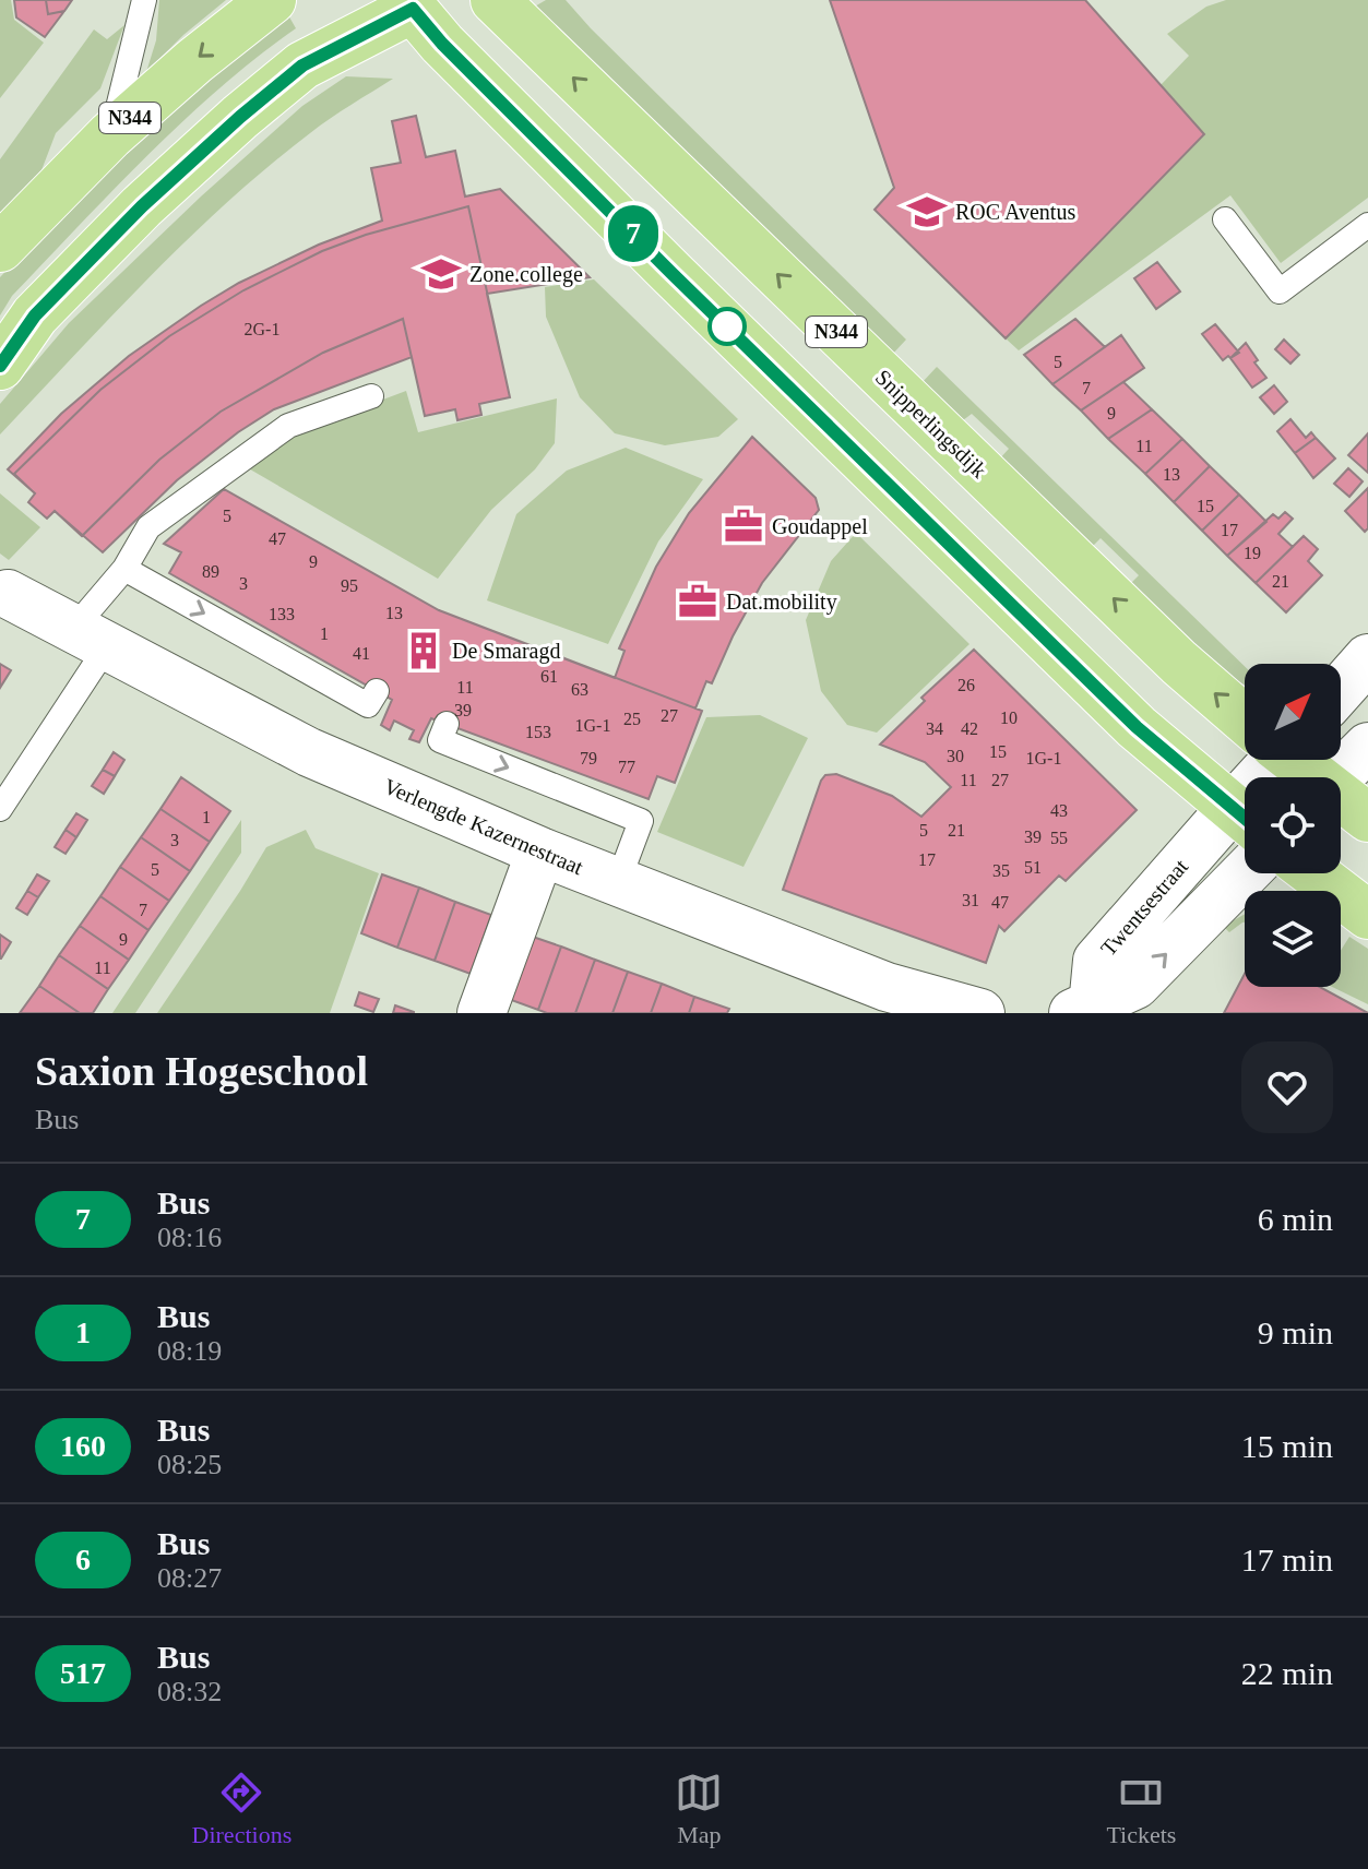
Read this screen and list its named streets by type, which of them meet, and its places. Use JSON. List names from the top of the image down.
{
  "streets": {
    "main road": ["N344", "Snipperlingsdijk"],
    "street": ["Verlengde Kazernestraat", "Twentsestraat"]
  },
  "places": {
    "school or university": ["ROC Aventus", "Zone.college"],
    "office": ["Goudappel", "Dat.mobility"],
    "building": ["De Smaragd"]
  },
  "lines": ["bus line 7"],
  "house_numbers": [
    "2G-1",
    "5",
    "7",
    "9",
    "11",
    "13",
    "15",
    "5",
    "17",
    "47",
    "19",
    "9",
    "89",
    "21",
    "3",
    "95",
    "13",
    "133",
    "1",
    "41",
    "61",
    "26",
    "11",
    "63",
    "39",
    "27",
    "10",
    "25",
    "1G-1",
    "34",
    "42",
    "153",
    "15",
    "30",
    "79",
    "1G-1",
    "77",
    "11",
    "27",
    "43",
    "1",
    "5",
    "21",
    "39",
    "55",
    "3",
    "17",
    "51",
    "5",
    "35",
    "31",
    "47",
    "7",
    "9",
    "11"
  ],
  "north": "top right",
  "page": {
    "on_map": "7",
    "heading": ["Saxion Hogeschool", "Bus"],
    "list": [
      {
        "mark": "7",
        "name": "Bus",
        "note": "08:16",
        "value": "6 min"
      },
      {
        "mark": "1",
        "name": "Bus",
        "note": "08:19",
        "value": "9 min"
      },
      {
        "mark": "160",
        "name": "Bus",
        "note": "08:25",
        "value": "15 min"
      },
      {
        "mark": "6",
        "name": "Bus",
        "note": "08:27",
        "value": "17 min"
      },
      {
        "mark": "517",
        "name": "Bus",
        "note": "08:32",
        "value": "22 min"
      }
    ],
    "tabs": ["Directions", "Map", "Tickets"]
  }
}
